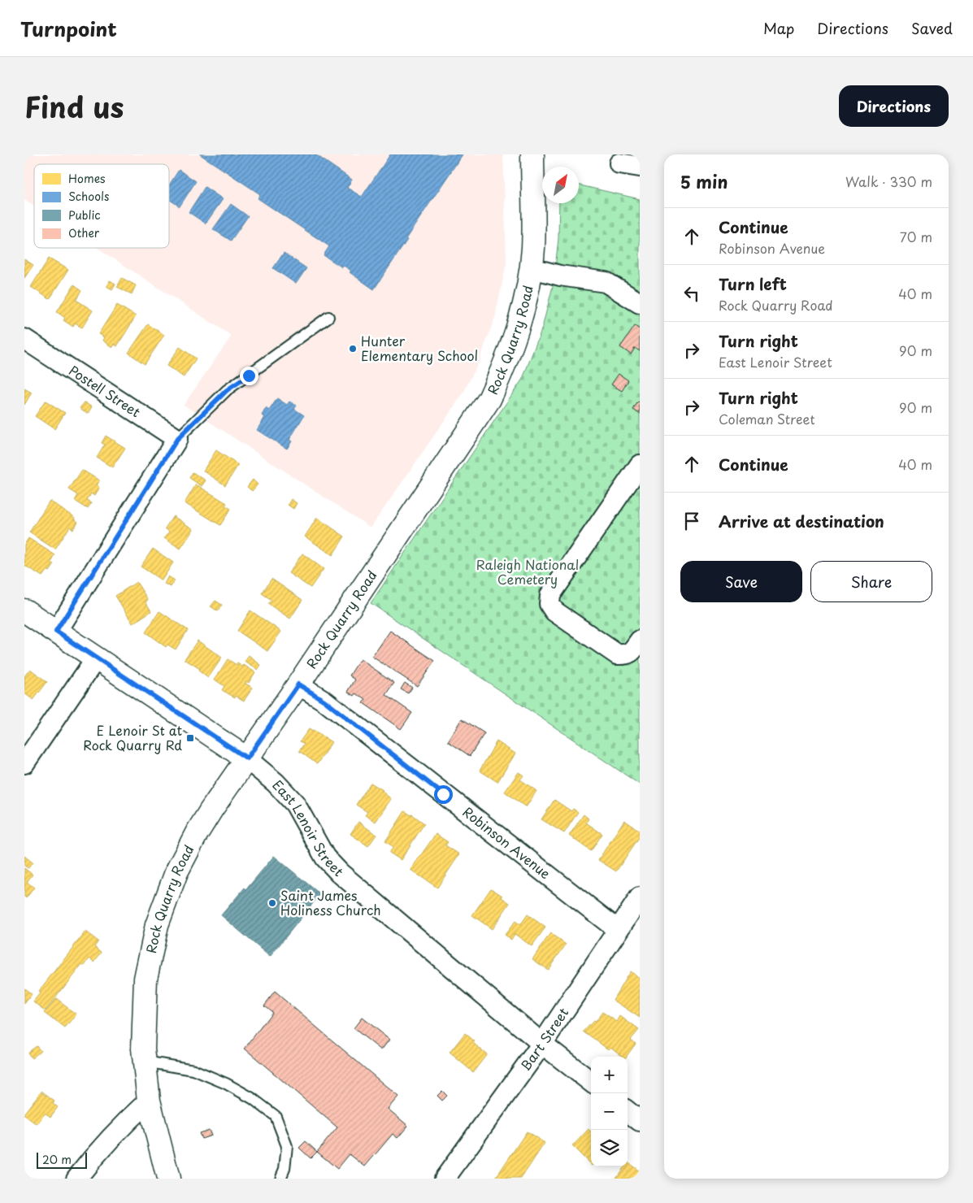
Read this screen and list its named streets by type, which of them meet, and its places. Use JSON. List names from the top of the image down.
{
  "streets": {
    "main road": ["Rock Quarry Road", "East Lenoir Street"],
    "street": ["Postell Street", "Robinson Avenue", "Bart Street"]
  },
  "crossings": [
    ["Rock Quarry Road", "East Lenoir Street"],
    ["Rock Quarry Road", "Robinson Avenue"],
    ["East Lenoir Street", "Bart Street"],
    ["Robinson Avenue", "Bart Street"]
  ],
  "parks": ["Raleigh National Cemetery"],
  "places": {
    "other": ["Hunter Elementary School", "Saint James Holiness Church"],
    "transit": ["E Lenoir St at Rock Quarry Rd"]
  },
  "legend": [
    "Homes",
    "Schools",
    "Public",
    "Other"
  ],
  "scale_bar": "20 m",
  "north": "top right",
  "page": {
    "header": "Turnpoint",
    "nav": ["Map", "Directions", "Saved"],
    "title": "Find us",
    "buttons": [
      "Directions",
      ["Save", "Share"]
    ],
    "heading": ["5 min", "Walk · 330 m"],
    "list": [
      ["Continue", "Robinson Avenue", "70 m"],
      ["Turn left", "Rock Quarry Road", "40 m"],
      ["Turn right", "East Lenoir Street", "90 m"],
      ["Turn right", "Coleman Street", "90 m"],
      ["Continue", "40 m"],
      "Arrive at destination"
    ],
    "map_buttons": ["+", "−"],
    "scale": "20 m"
  }
}
